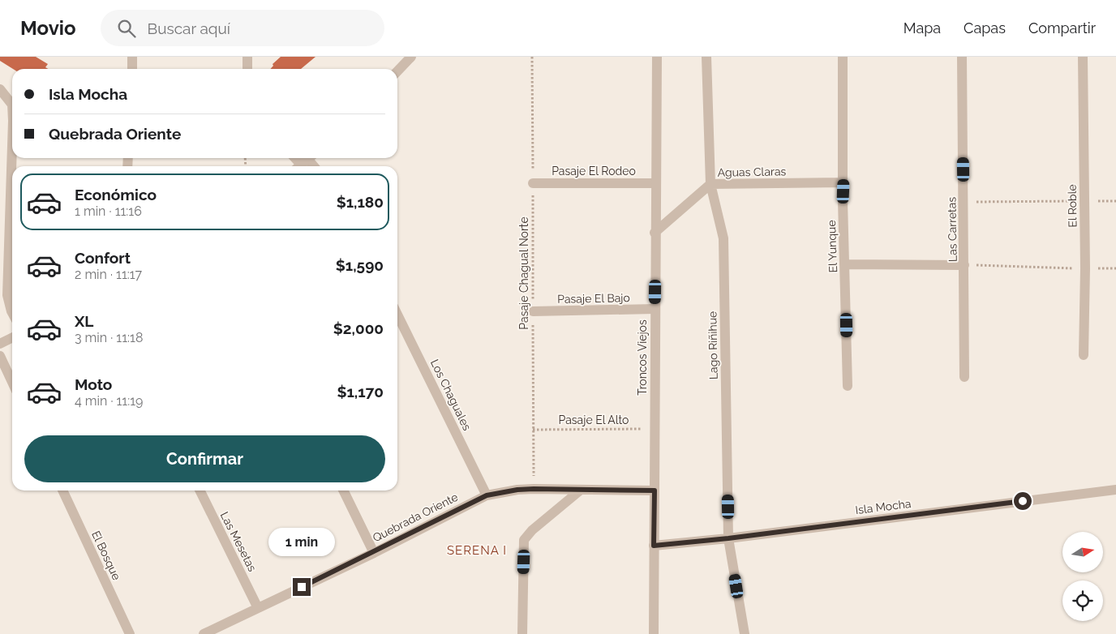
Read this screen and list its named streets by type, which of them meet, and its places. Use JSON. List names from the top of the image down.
{
  "streets": {
    "street": [
      "Pasaje El Rodeo",
      "Aguas Claras",
      "El Roble",
      "Las Carretas",
      "El Yunque",
      "Pasaje El Bajo",
      "Lago Riñihue",
      "Troncos Viejos",
      "Los Chaguales",
      "Isla Mocha",
      "Quebrada Oriente",
      "Las Mesetas",
      "El Bosque"
    ],
    "path": ["Pasaje Chagual Norte", "Pasaje El Alto"]
  },
  "crossings": [
    ["Pasaje El Rodeo", "Pasaje Chagual Norte"],
    ["Pasaje El Rodeo", "Troncos Viejos"],
    ["Aguas Claras", "El Yunque"],
    ["Aguas Claras", "Lago Riñihue"],
    ["Aguas Claras", "Troncos Viejos"],
    ["Pasaje Chagual Norte", "Pasaje El Bajo"],
    ["Pasaje Chagual Norte", "Pasaje El Alto"],
    ["Pasaje Chagual Norte", "Quebrada Oriente"],
    ["Pasaje El Bajo", "Troncos Viejos"],
    ["Lago Riñihue", "Isla Mocha"],
    ["Troncos Viejos", "Pasaje El Alto"],
    ["Troncos Viejos", "Isla Mocha"],
    ["Troncos Viejos", "Quebrada Oriente"],
    ["Los Chaguales", "Quebrada Oriente"],
    ["Quebrada Oriente", "Las Mesetas"]
  ],
  "districts": ["SERENA I"],
  "north": "right",
  "page": {
    "header": "Movio",
    "search": "Buscar aquí",
    "nav": ["Mapa", "Capas", "Compartir"],
    "banner": ["Isla Mocha", "Quebrada Oriente"],
    "list": [
      {
        "name": "Económico",
        "note": "1 min · 11:16",
        "value": "$1,180"
      },
      {
        "name": "Confort",
        "note": "2 min · 11:17",
        "value": "$1,590"
      },
      {
        "name": "XL",
        "note": "3 min · 11:18",
        "value": "$2,000"
      },
      {
        "name": "Moto",
        "note": "4 min · 11:19",
        "value": "$1,170"
      }
    ],
    "buttons": "Confirmar",
    "bubble": "1 min"
  }
}
